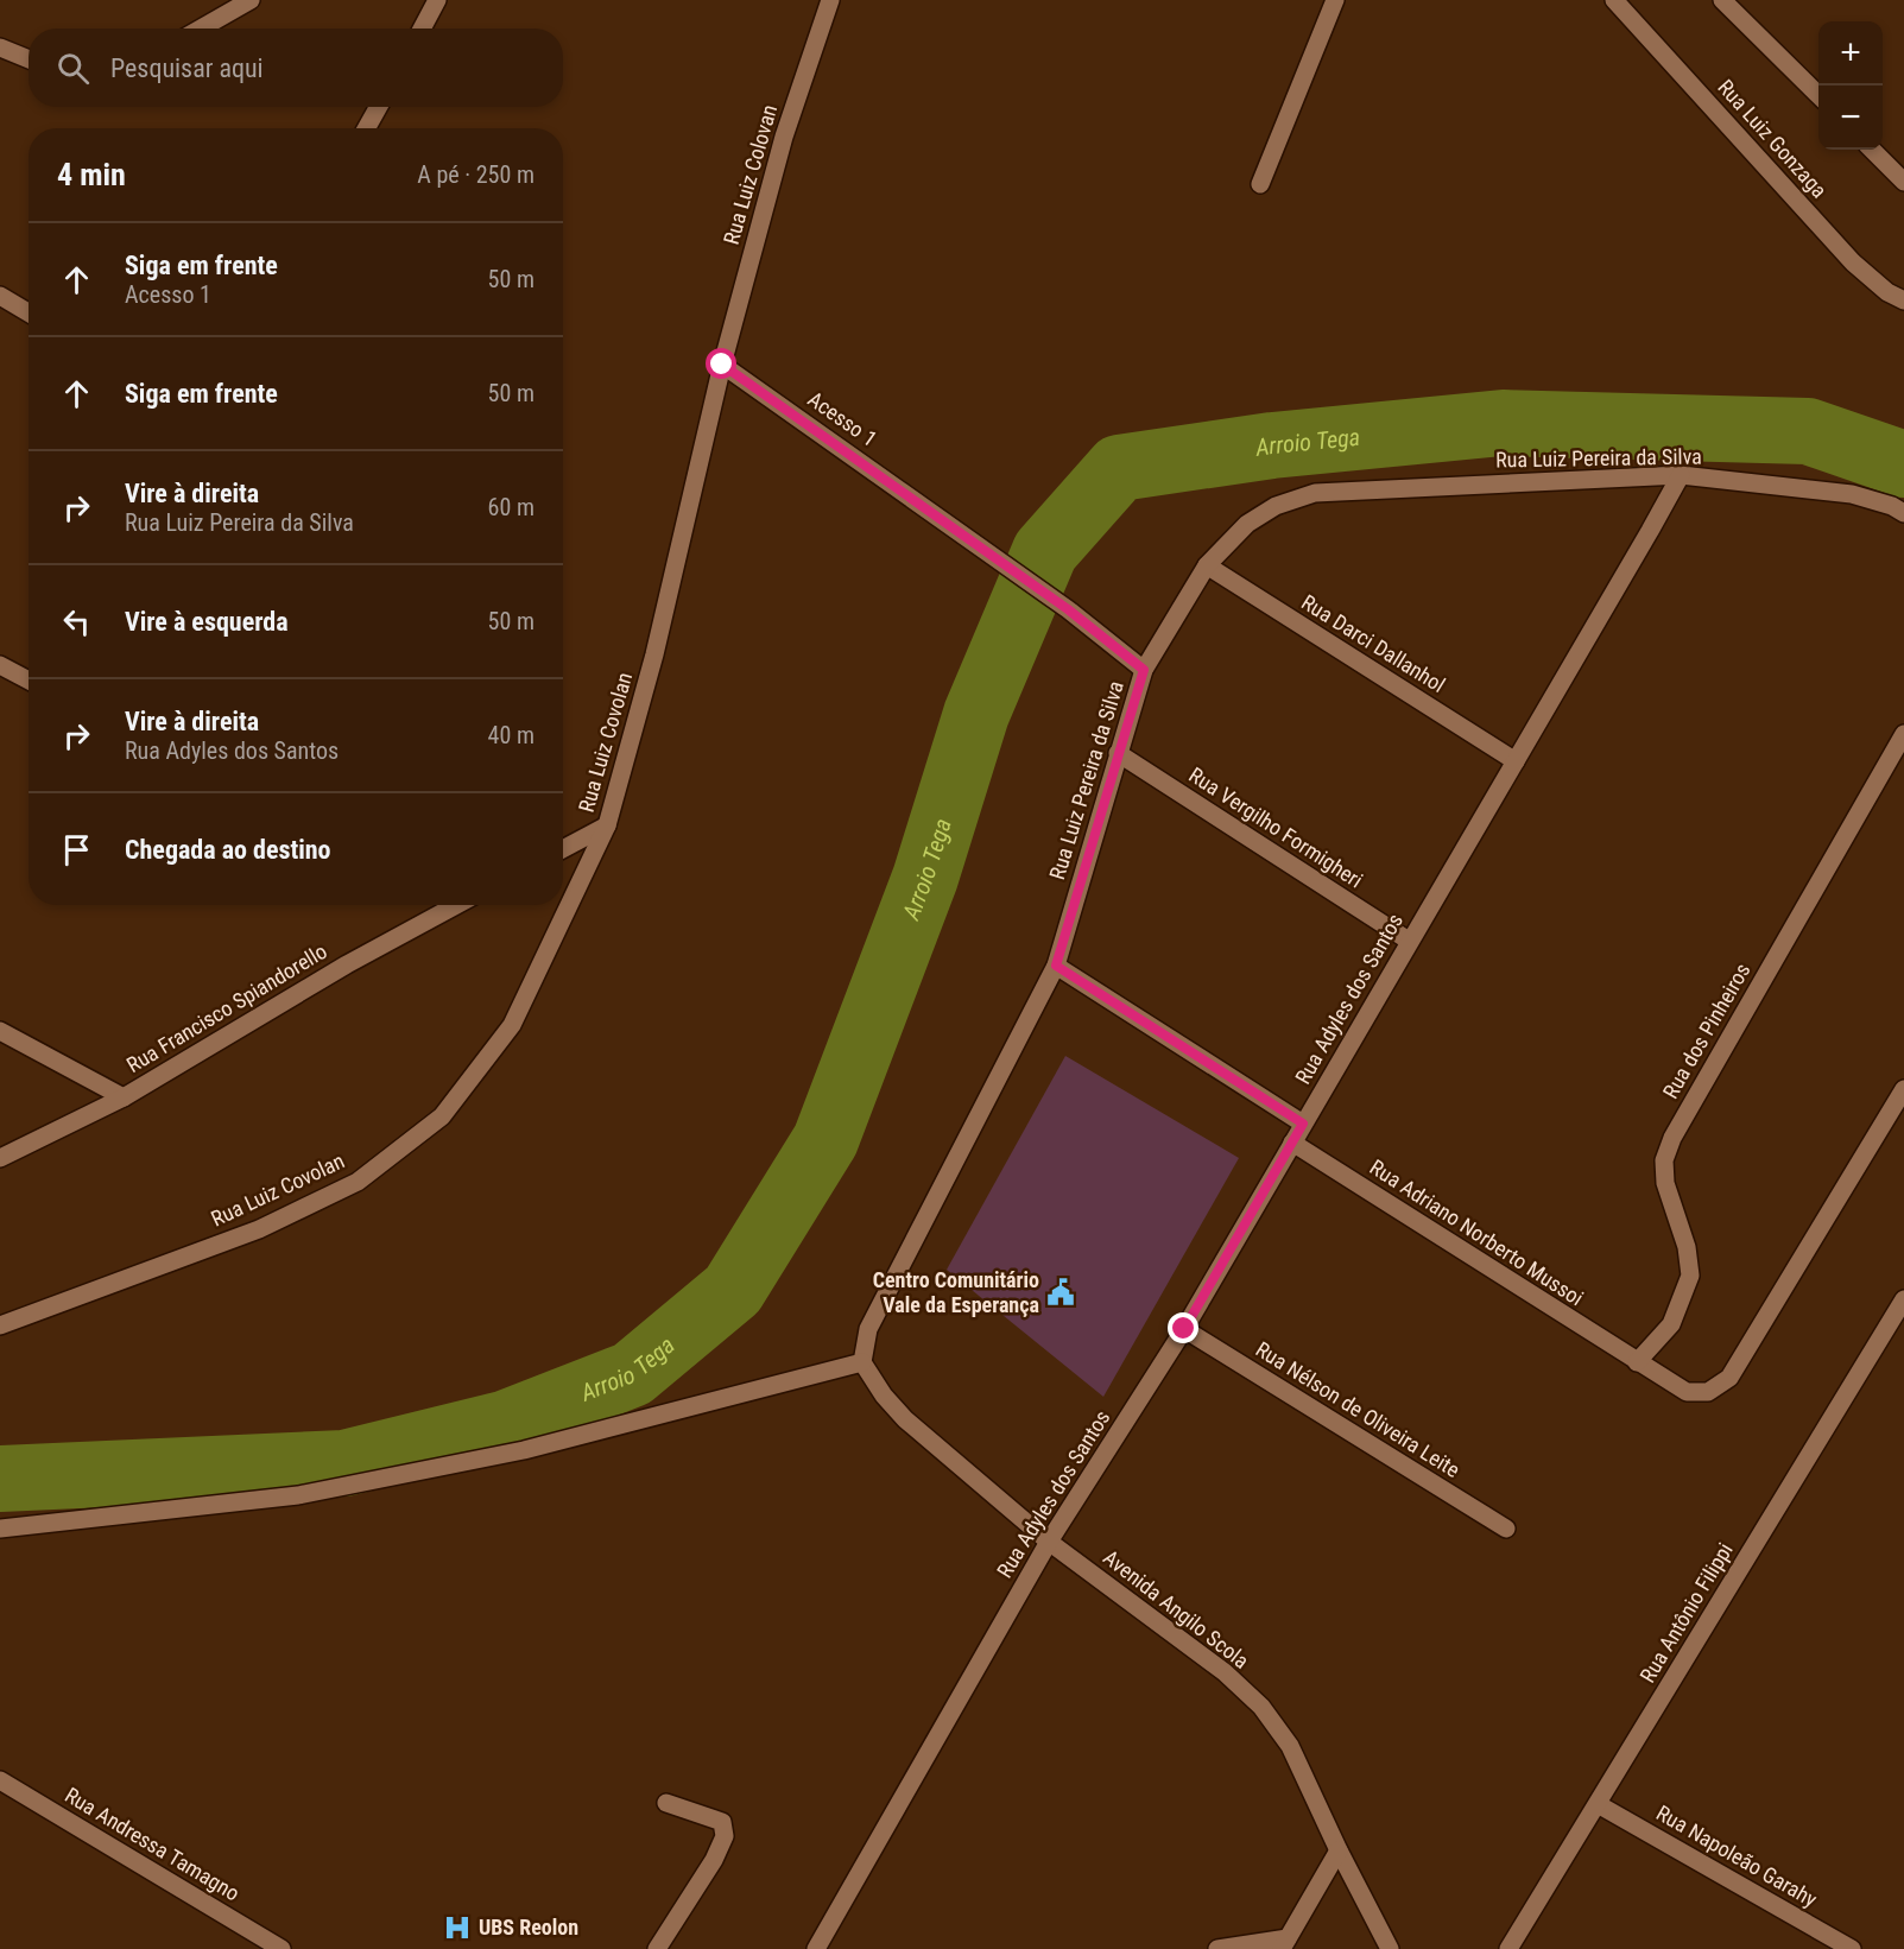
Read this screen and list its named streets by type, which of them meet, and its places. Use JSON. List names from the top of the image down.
{
  "streets": {
    "street": [
      "Rua Luiz Gonzaga",
      "Rua Luiz Colovan",
      "Acesso 1",
      "Rua Luiz Pereira da Silva",
      "Rua Darci Dallanhol",
      "Rua Luiz Covolan",
      "Rua Vergilho Formigheri",
      "Rua Adyles dos Santos",
      "Rua Francisco Spiandorello",
      "Rua dos Pinheiros",
      "Rua Adriano Norberto Mussoi",
      "Rua Nélson de Oliveira Leite",
      "Avenida Angilo Scola",
      "Rua Antônio Filippi",
      "Rua Andressa Tamagno",
      "Rua Napoleão Garahy"
    ]
  },
  "crossings": [
    ["Rua Luiz Colovan", "Acesso 1"],
    ["Rua Luiz Colovan", "Rua Luiz Covolan"],
    ["Acesso 1", "Rua Luiz Pereira da Silva"],
    ["Acesso 1", "Rua Luiz Covolan"],
    ["Rua Luiz Pereira da Silva", "Rua Darci Dallanhol"],
    ["Rua Luiz Pereira da Silva", "Rua Vergilho Formigheri"],
    ["Rua Luiz Pereira da Silva", "Rua Adyles dos Santos"],
    ["Rua Luiz Pereira da Silva", "Avenida Angilo Scola"],
    ["Rua Darci Dallanhol", "Rua Adyles dos Santos"],
    ["Rua Vergilho Formigheri", "Rua Adyles dos Santos"],
    ["Rua Adyles dos Santos", "Rua Adriano Norberto Mussoi"],
    ["Rua Adyles dos Santos", "Rua Nélson de Oliveira Leite"],
    ["Rua Adyles dos Santos", "Avenida Angilo Scola"],
    ["Rua dos Pinheiros", "Rua Adriano Norberto Mussoi"],
    ["Rua Antônio Filippi", "Rua Napoleão Garahy"]
  ],
  "water": ["Arroio Tega"],
  "places": {
    "public building": ["Centro Comunitário Vale da Esperança"],
    "hospital": ["UBS Reolon"]
  },
  "page": {
    "map_buttons": ["+", "−"],
    "search": "Pesquisar aqui",
    "heading": ["4 min", "A pé · 250 m"],
    "list": [
      ["Siga em frente", "Acesso 1", "50 m"],
      ["Siga em frente", "50 m"],
      ["Vire à direita", "Rua Luiz Pereira da Silva", "60 m"],
      ["Vire à esquerda", "50 m"],
      ["Vire à direita", "Rua Adyles dos Santos", "40 m"],
      "Chegada ao destino"
    ]
  }
}
